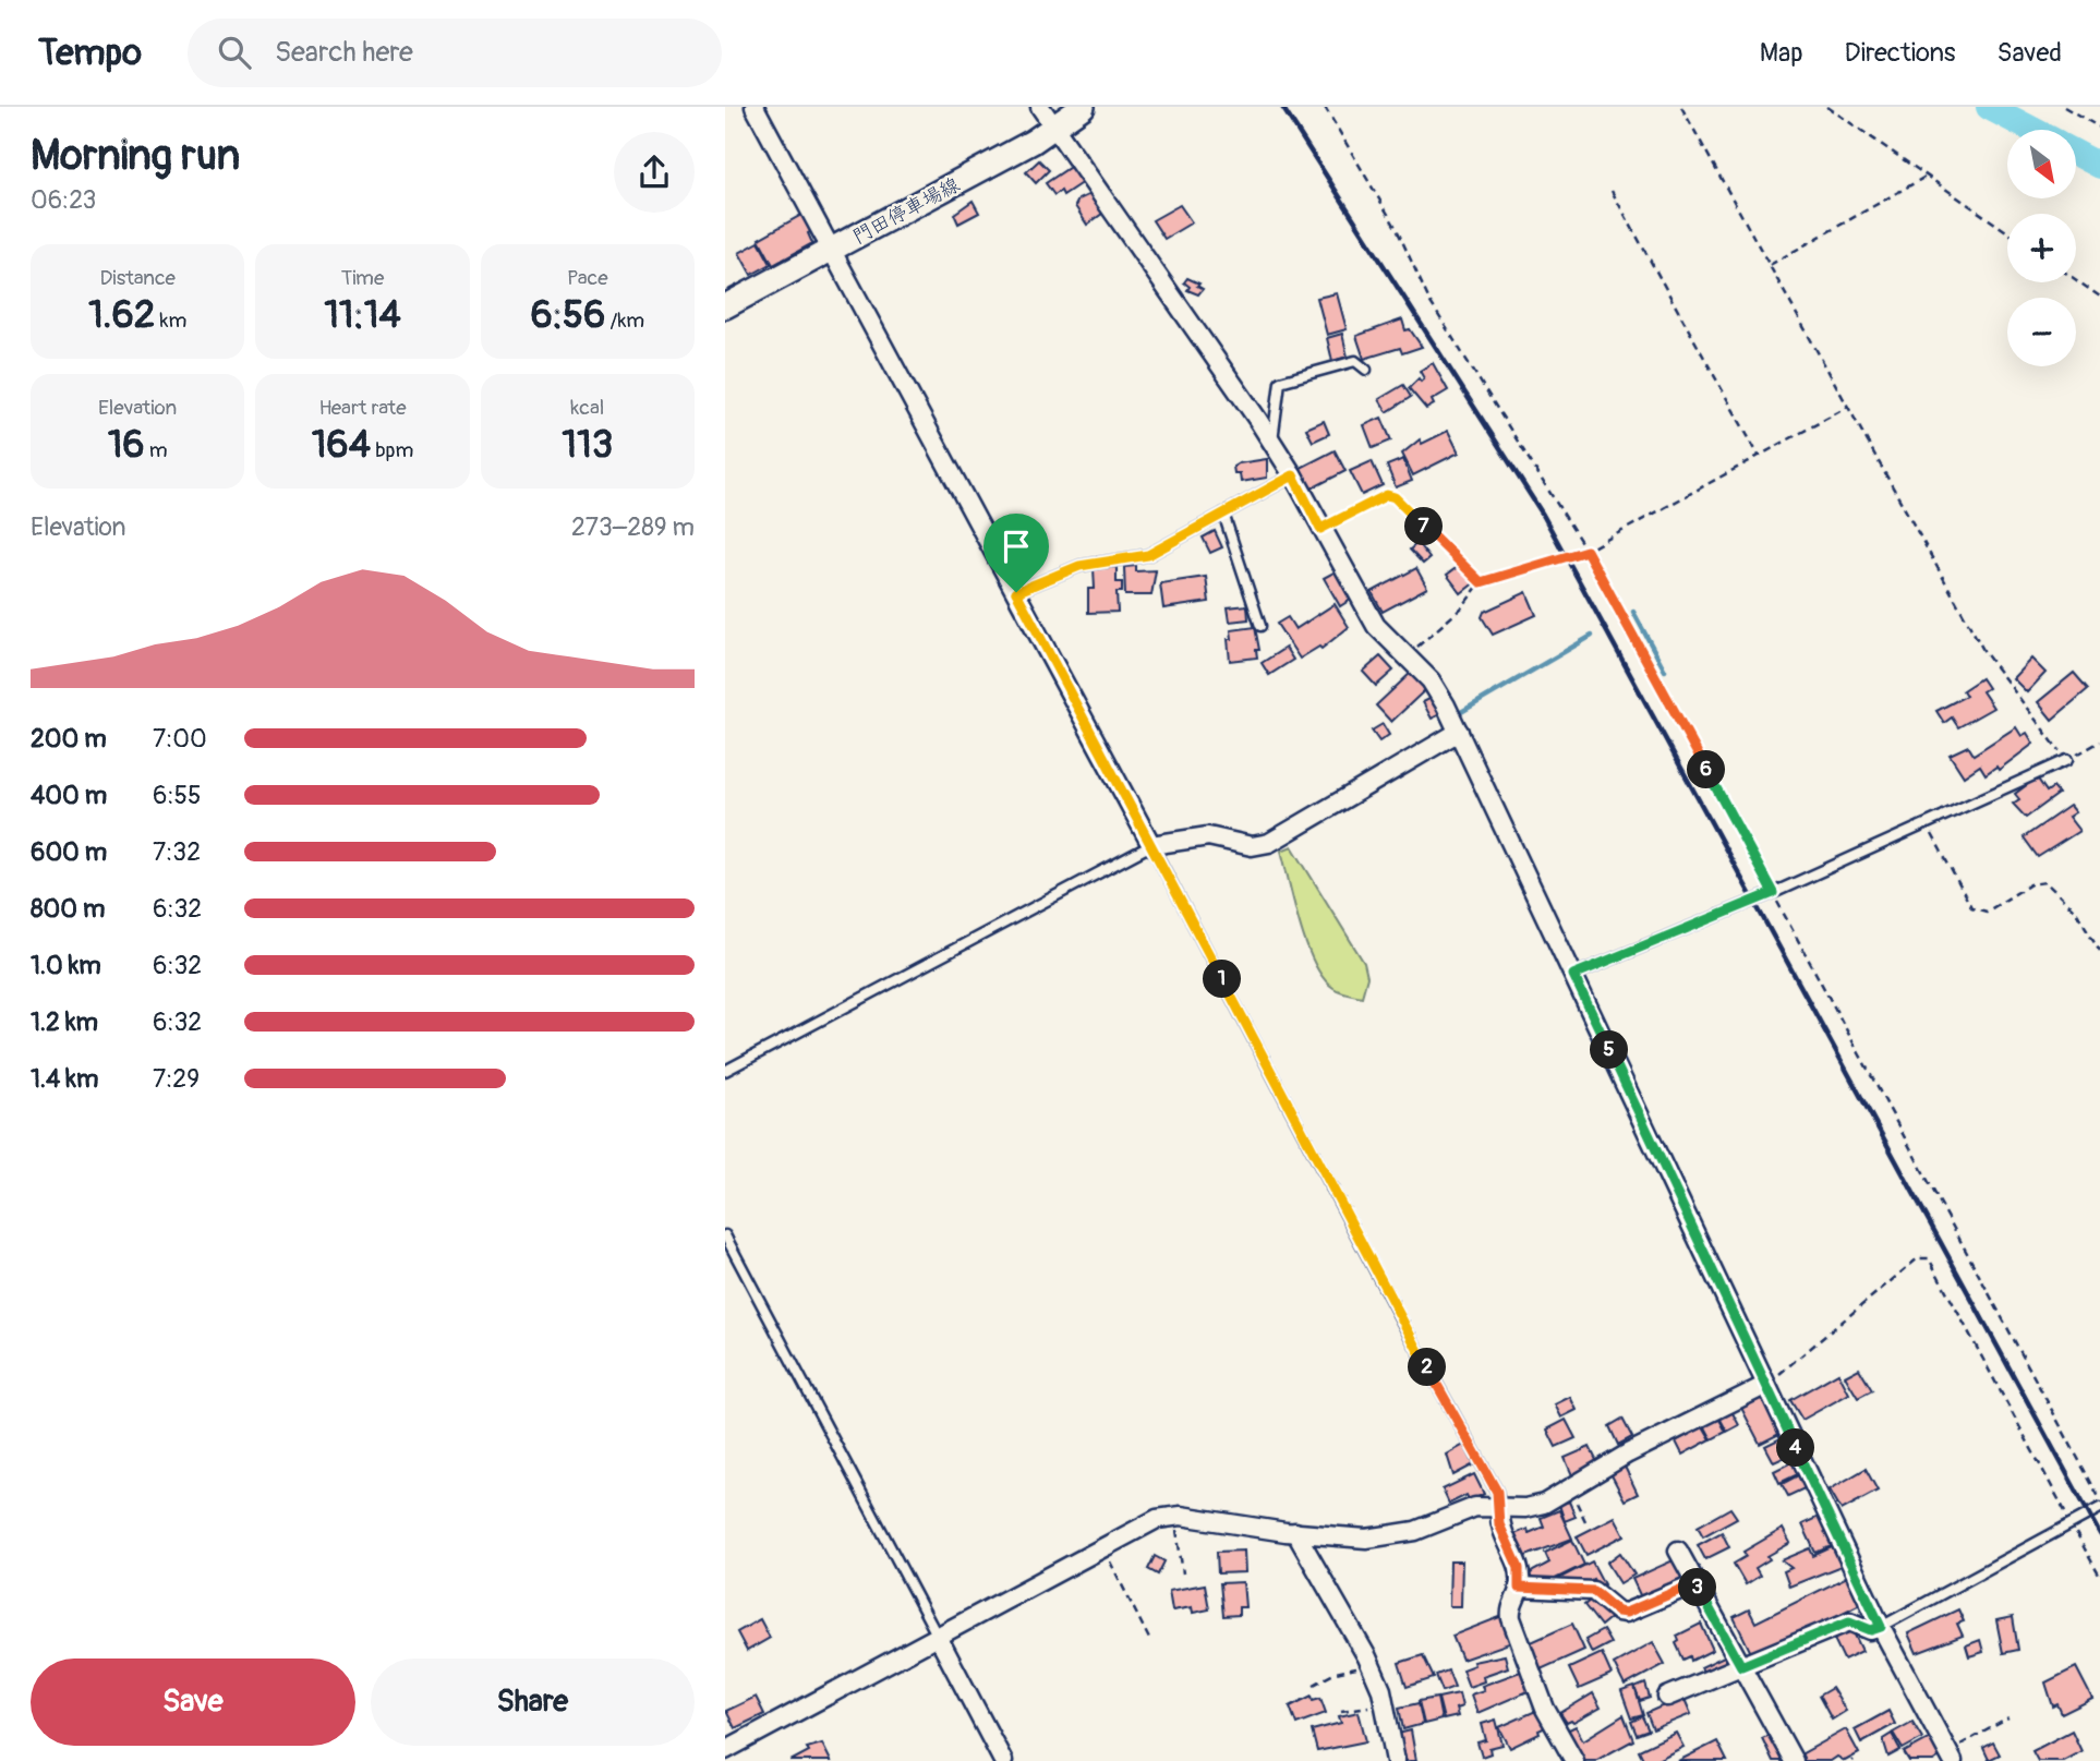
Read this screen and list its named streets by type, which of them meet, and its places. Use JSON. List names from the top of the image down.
{
  "streets": {
    "main road": ["門田停車場線"]
  },
  "north": "bottom right",
  "page": {
    "header": "Tempo",
    "search": "Search here",
    "nav": ["Map", "Directions", "Saved"],
    "heading": ["Morning run", "06:23"],
    "map_buttons": ["+", "−"],
    "stats": [
      ["Distance", "1.62 km"],
      ["Time", "11:14"],
      ["Pace", "6:56 /km"],
      ["Elevation", "16 m"],
      ["Heart rate", "164 bpm"],
      ["kcal", "113"]
    ],
    "chart": ["Elevation", "273–289 m"],
    "pins": [
      "7",
      "6",
      "1",
      "5",
      "2",
      "4",
      "3"
    ],
    "list": [
      {
        "name": "200 m",
        "note": "7:00"
      },
      {
        "name": "400 m",
        "note": "6:55"
      },
      {
        "name": "600 m",
        "note": "7:32"
      },
      {
        "name": "800 m",
        "note": "6:32"
      },
      {
        "name": "1.0 km",
        "note": "6:32"
      },
      {
        "name": "1.2 km",
        "note": "6:32"
      },
      {
        "name": "1.4 km",
        "note": "7:29"
      }
    ],
    "buttons": ["Save", "Share"]
  }
}
